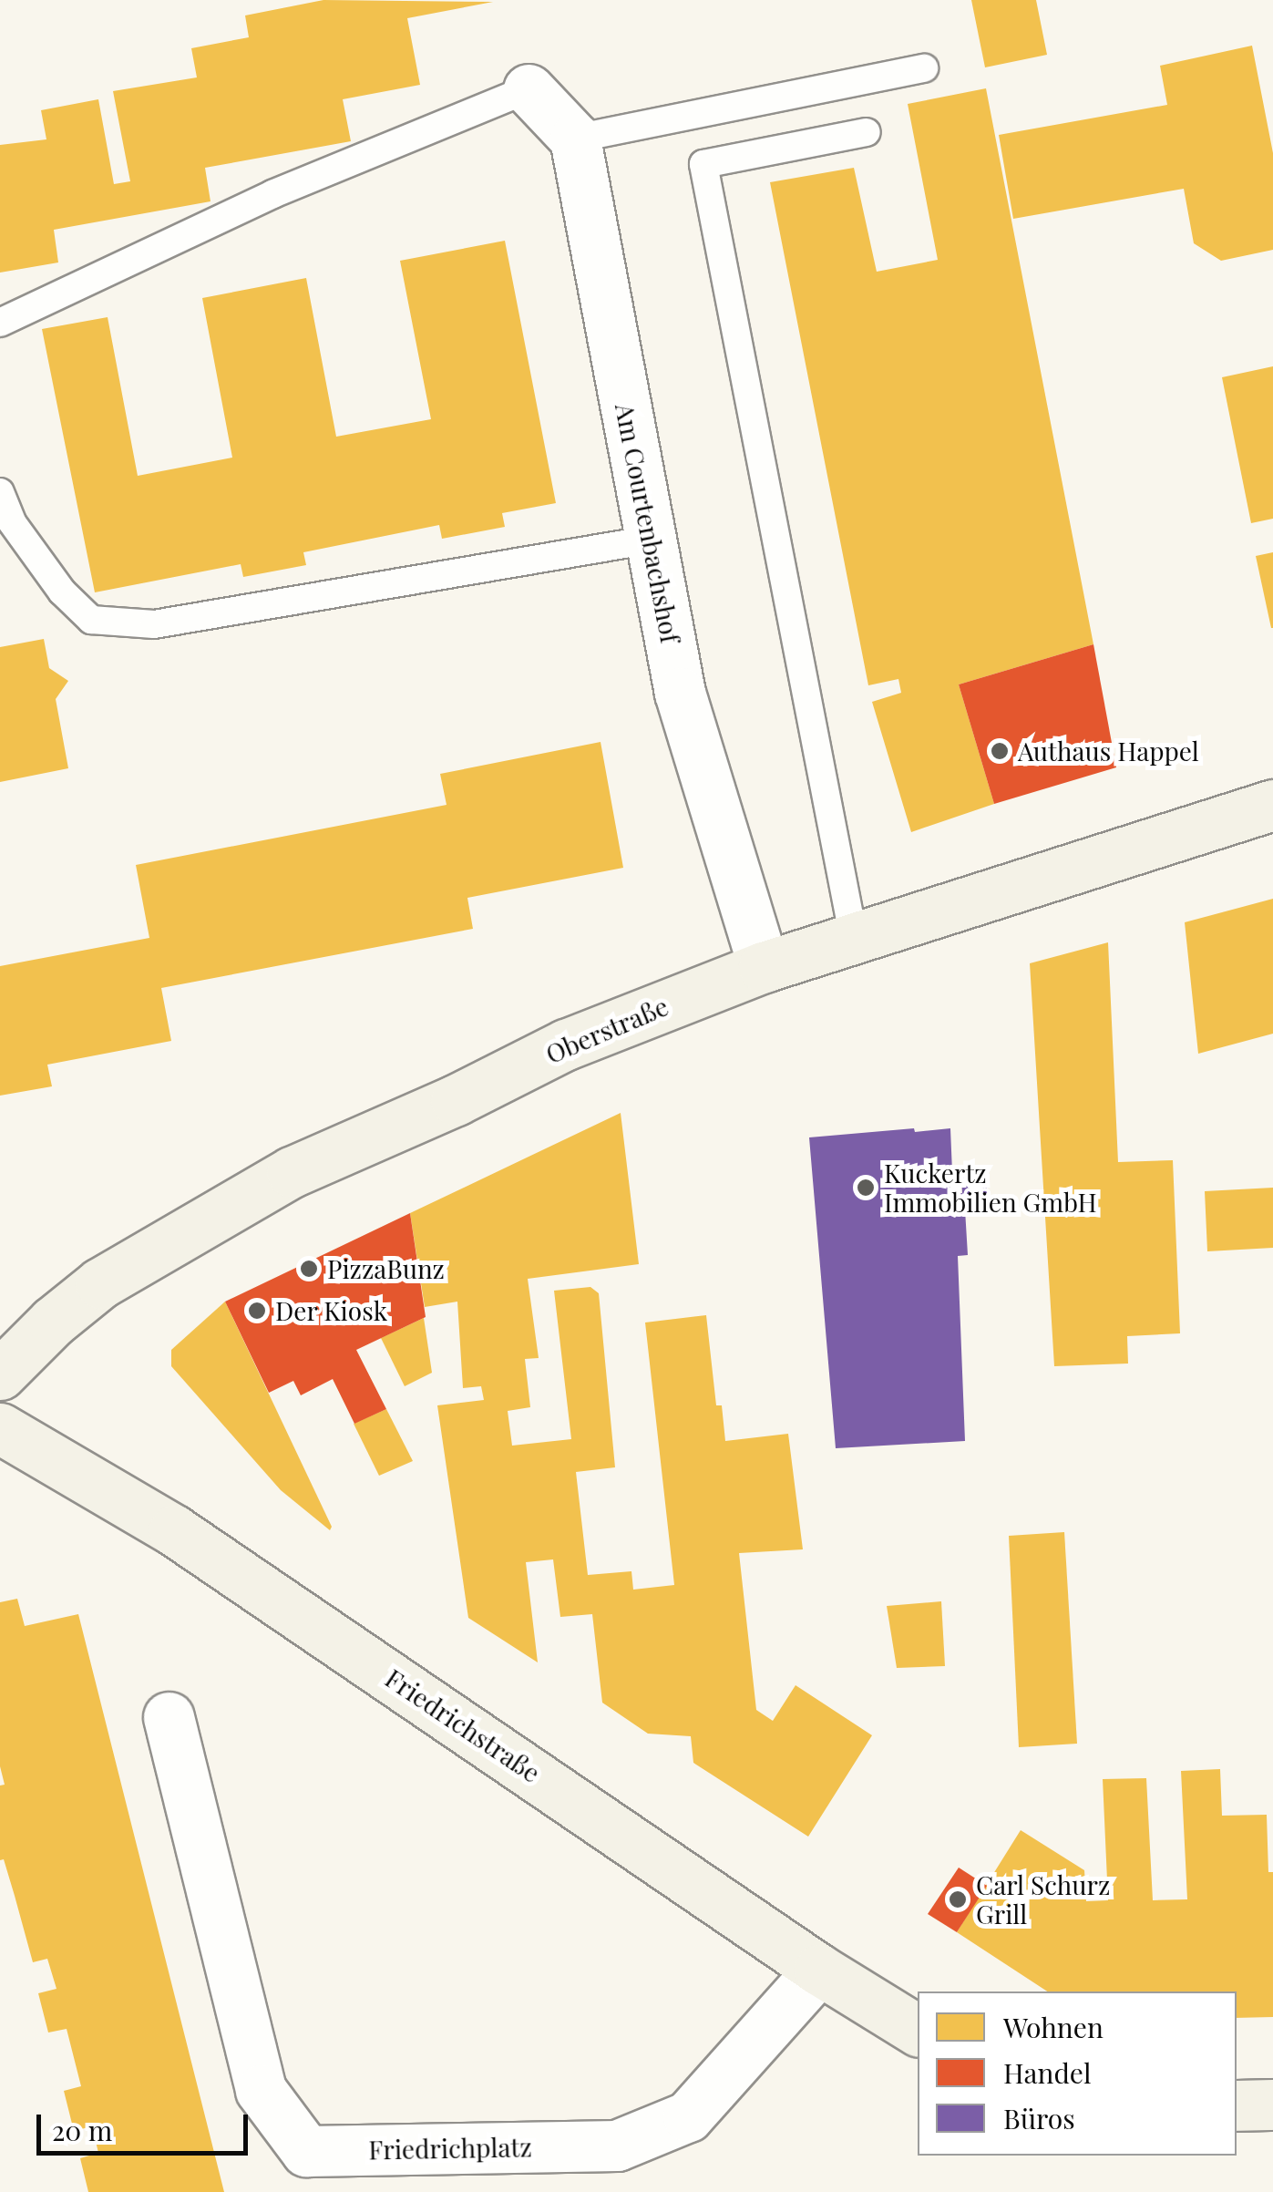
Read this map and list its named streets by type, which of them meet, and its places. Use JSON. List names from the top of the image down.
{
  "streets": {
    "main road": ["Oberstraße", "Friedrichstraße"],
    "street": ["Am Courtenbachshof", "Friedrichplatz"]
  },
  "crossings": [
    ["Am Courtenbachshof", "Oberstraße"],
    ["Friedrichstraße", "Friedrichplatz"]
  ],
  "places": [
    "Authaus Happel",
    "Kuckertz Immobilien GmbH",
    "PizzaBunz",
    "Der Kiosk",
    "Carl Schurz Grill"
  ],
  "legend": ["Wohnen", "Handel", "Büros"],
  "scale_bar": "20 m"
}
